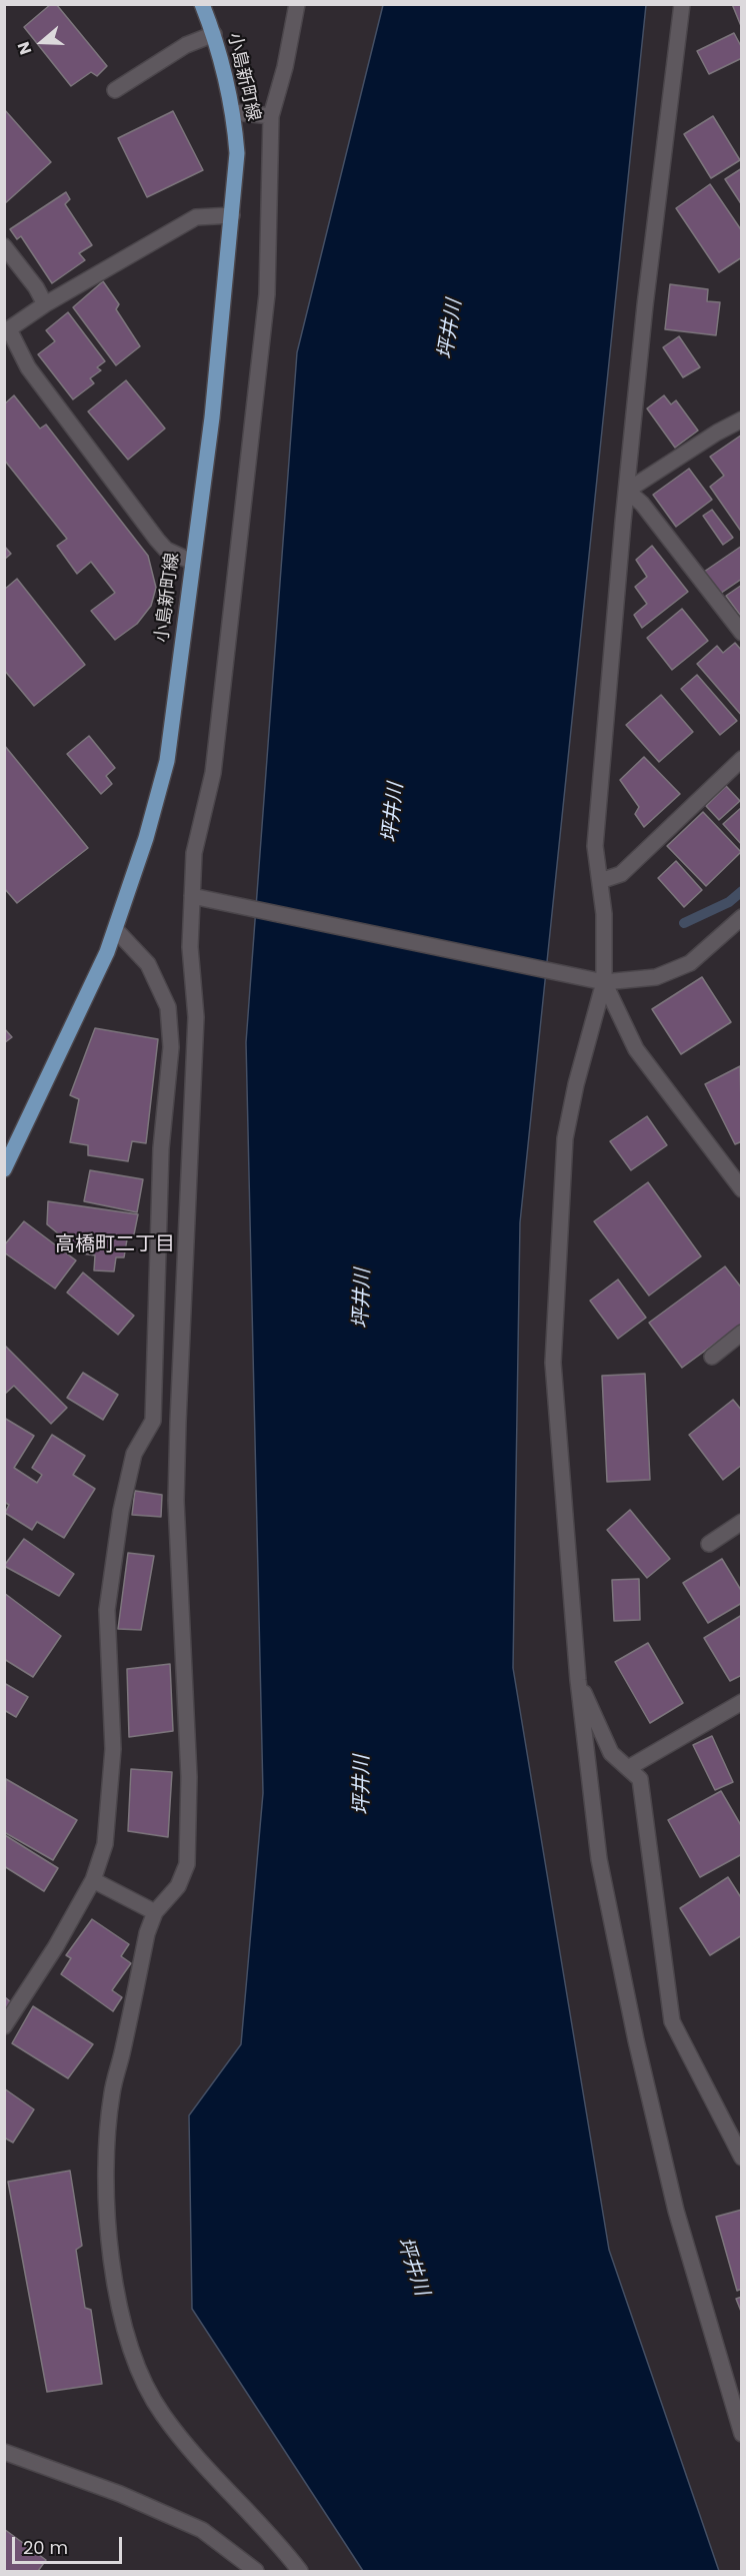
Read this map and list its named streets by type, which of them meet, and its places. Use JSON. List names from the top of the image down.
{
  "streets": {
    "main road": ["小島新町線"]
  },
  "districts": ["高橋町二丁目"],
  "water": ["坪井川"],
  "scale_bar": "20 m",
  "north": "left"
}
